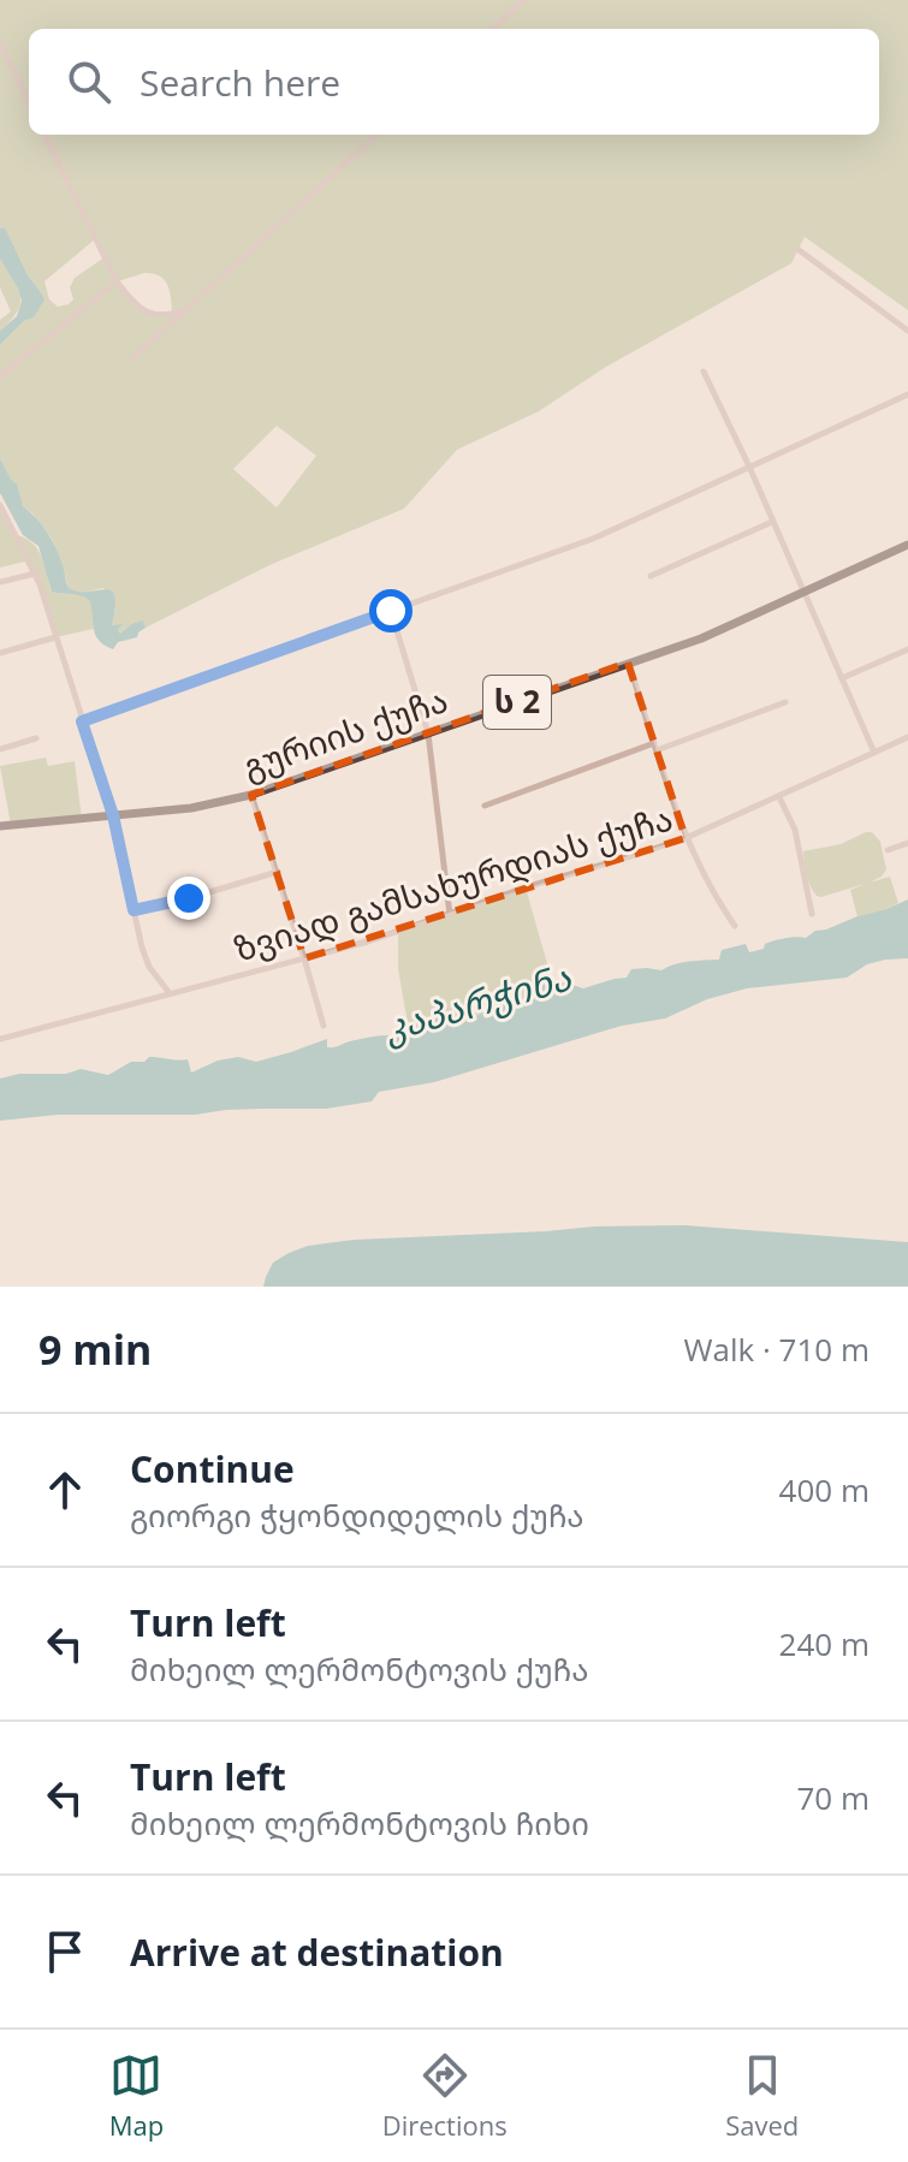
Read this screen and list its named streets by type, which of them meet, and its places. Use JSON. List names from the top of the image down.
{
  "streets": {
    "highway": ["ს 2", "გურიის ქუჩა"],
    "street": ["ზვიად გამსახურდიას ქუჩა"]
  },
  "water": ["კაპარჭინა"],
  "page": {
    "search": "Search here",
    "heading": ["9 min", "Walk · 710 m"],
    "list": [
      ["Continue", "გიორგი ჭყონდიდელის ქუჩა", "400 m"],
      ["Turn left", "მიხეილ ლერმონტოვის ქუჩა", "240 m"],
      ["Turn left", "მიხეილ ლერმონტოვის ჩიხი", "70 m"],
      "Arrive at destination"
    ],
    "nav": ["Map", "Directions", "Saved"]
  }
}
